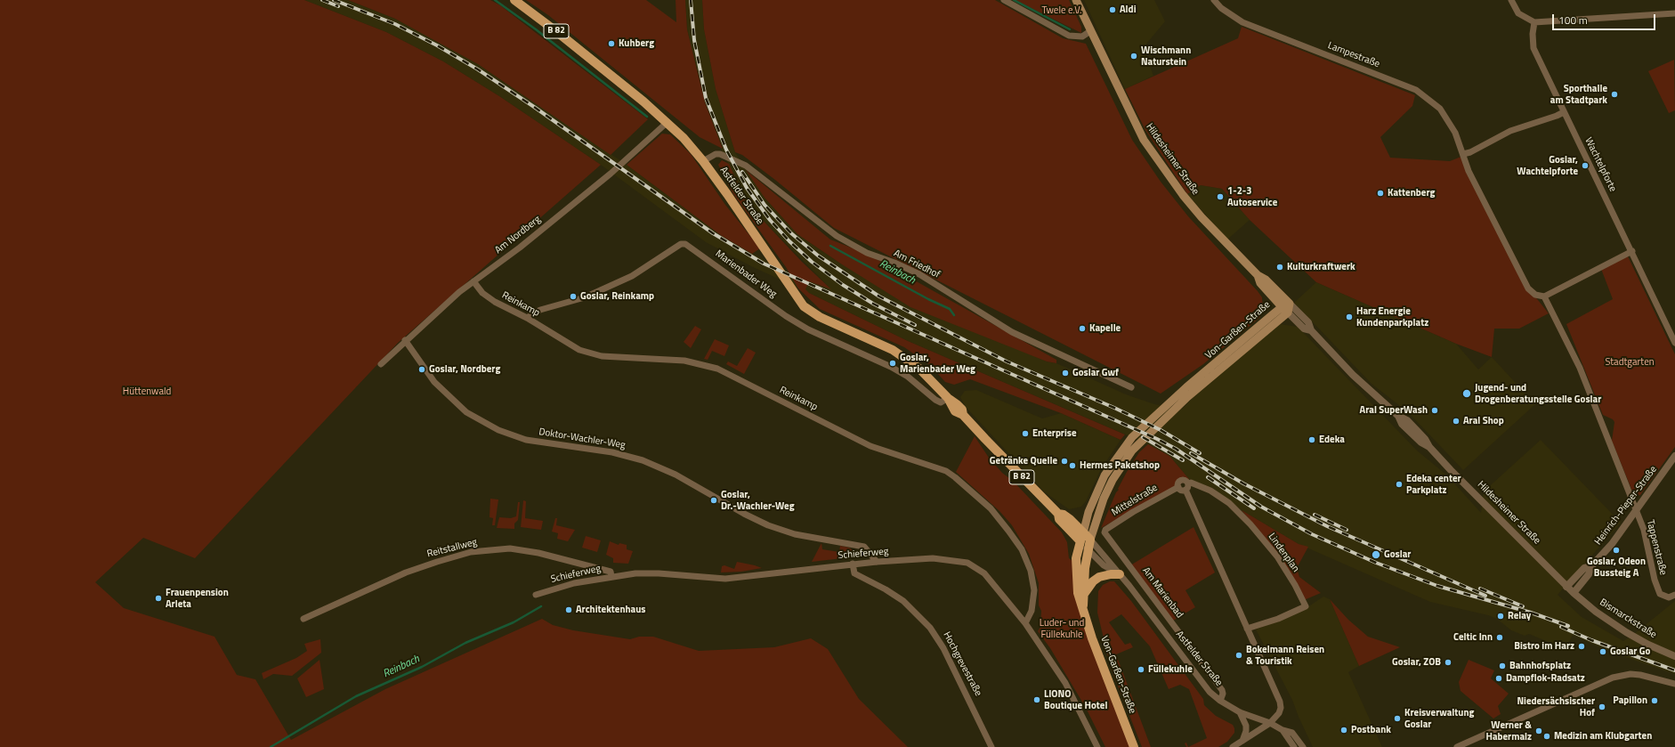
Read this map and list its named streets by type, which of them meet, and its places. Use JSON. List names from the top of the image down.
{
  "streets": {
    "main road": [
      "B 82",
      "Hildesheimer Straße",
      "Astfelder Straße",
      "Von-Garßen-Straße"
    ],
    "street": [
      "Lampestraße",
      "Wachtelpforte",
      "Am Nordberg",
      "Am Friedhof",
      "Marienbader Weg",
      "Reinkamp",
      "Doktor-Wachler-Weg",
      "Mittelstraße",
      "Heinrich-Pieper-Straße",
      "Tappenstraße",
      "Reitstallweg",
      "Lindenplan",
      "Schieferweg",
      "Am Marienbad",
      "Bismarckstraße",
      "Hochgrevestraße"
    ]
  },
  "crossings": [
    ["Hildesheimer Straße", "Von-Garßen-Straße"],
    ["Hildesheimer Straße", "Heinrich-Pieper-Straße"],
    ["Hildesheimer Straße", "Bismarckstraße"],
    ["Astfelder Straße", "Am Nordberg"],
    ["Astfelder Straße", "Am Friedhof"],
    ["Astfelder Straße", "Marienbader Weg"],
    ["Astfelder Straße", "Von-Garßen-Straße"],
    ["Astfelder Straße", "Am Marienbad"],
    ["Am Nordberg", "Reinkamp"],
    ["Am Nordberg", "Doktor-Wachler-Weg"],
    ["Marienbader Weg", "Reinkamp"],
    ["Reinkamp", "Schieferweg"],
    ["Doktor-Wachler-Weg", "Schieferweg"],
    ["Mittelstraße", "Lindenplan"],
    ["Mittelstraße", "Am Marienbad"],
    ["Heinrich-Pieper-Straße", "Tappenstraße"],
    ["Heinrich-Pieper-Straße", "Bismarckstraße"],
    ["Reitstallweg", "Schieferweg"],
    ["Schieferweg", "Hochgrevestraße"]
  ],
  "water": ["Reinbach"],
  "parks": [
    "Twele e.V.",
    "Stadtgarten",
    "Hüttenwald",
    "Luder- und Füllekuhle"
  ],
  "places": [
    "Aldi",
    "Kuhberg",
    "Wischmann Naturstein",
    "Sporthalle am Stadtpark",
    "Goslar, Wachtelpforte",
    "Kattenberg",
    "1-2-3 Autoservice",
    "Kulturkraftwerk",
    "Goslar, Reinkamp",
    "Harz Energie Kundenparkplatz",
    "Kapelle",
    "Goslar, Marienbader Weg",
    "Goslar, Nordberg",
    "Goslar Gwf",
    "Jugend- und Drogenberatungsstelle Goslar",
    "Aral SuperWash",
    "Aral Shop",
    "Enterprise",
    "Edeka",
    "Getränke Quelle",
    "Hermes Paketshop",
    "Edeka center Parkplatz",
    "Goslar, Dr.-Wachler-Weg",
    "Goslar, Odeon Bussteig A",
    "Goslar",
    "Frauenpension Arleta",
    "Architektenhaus",
    "Relay",
    "Celtic Inn",
    "Bistro im Harz",
    "Goslar Go",
    "Bokelmann Reisen & Touristik",
    "Goslar, ZOB",
    "Bahnhofsplatz",
    "Füllekuhle",
    "Dampflok-Radsatz",
    "LIONO Boutique Hotel",
    "Papillon",
    "Niedersächsischer Hof",
    "Kreisverwaltung Goslar",
    "Postbank",
    "Werner & Habermalz",
    "Medizin am Klubgarten"
  ],
  "scale_bar": "100 m"
}
